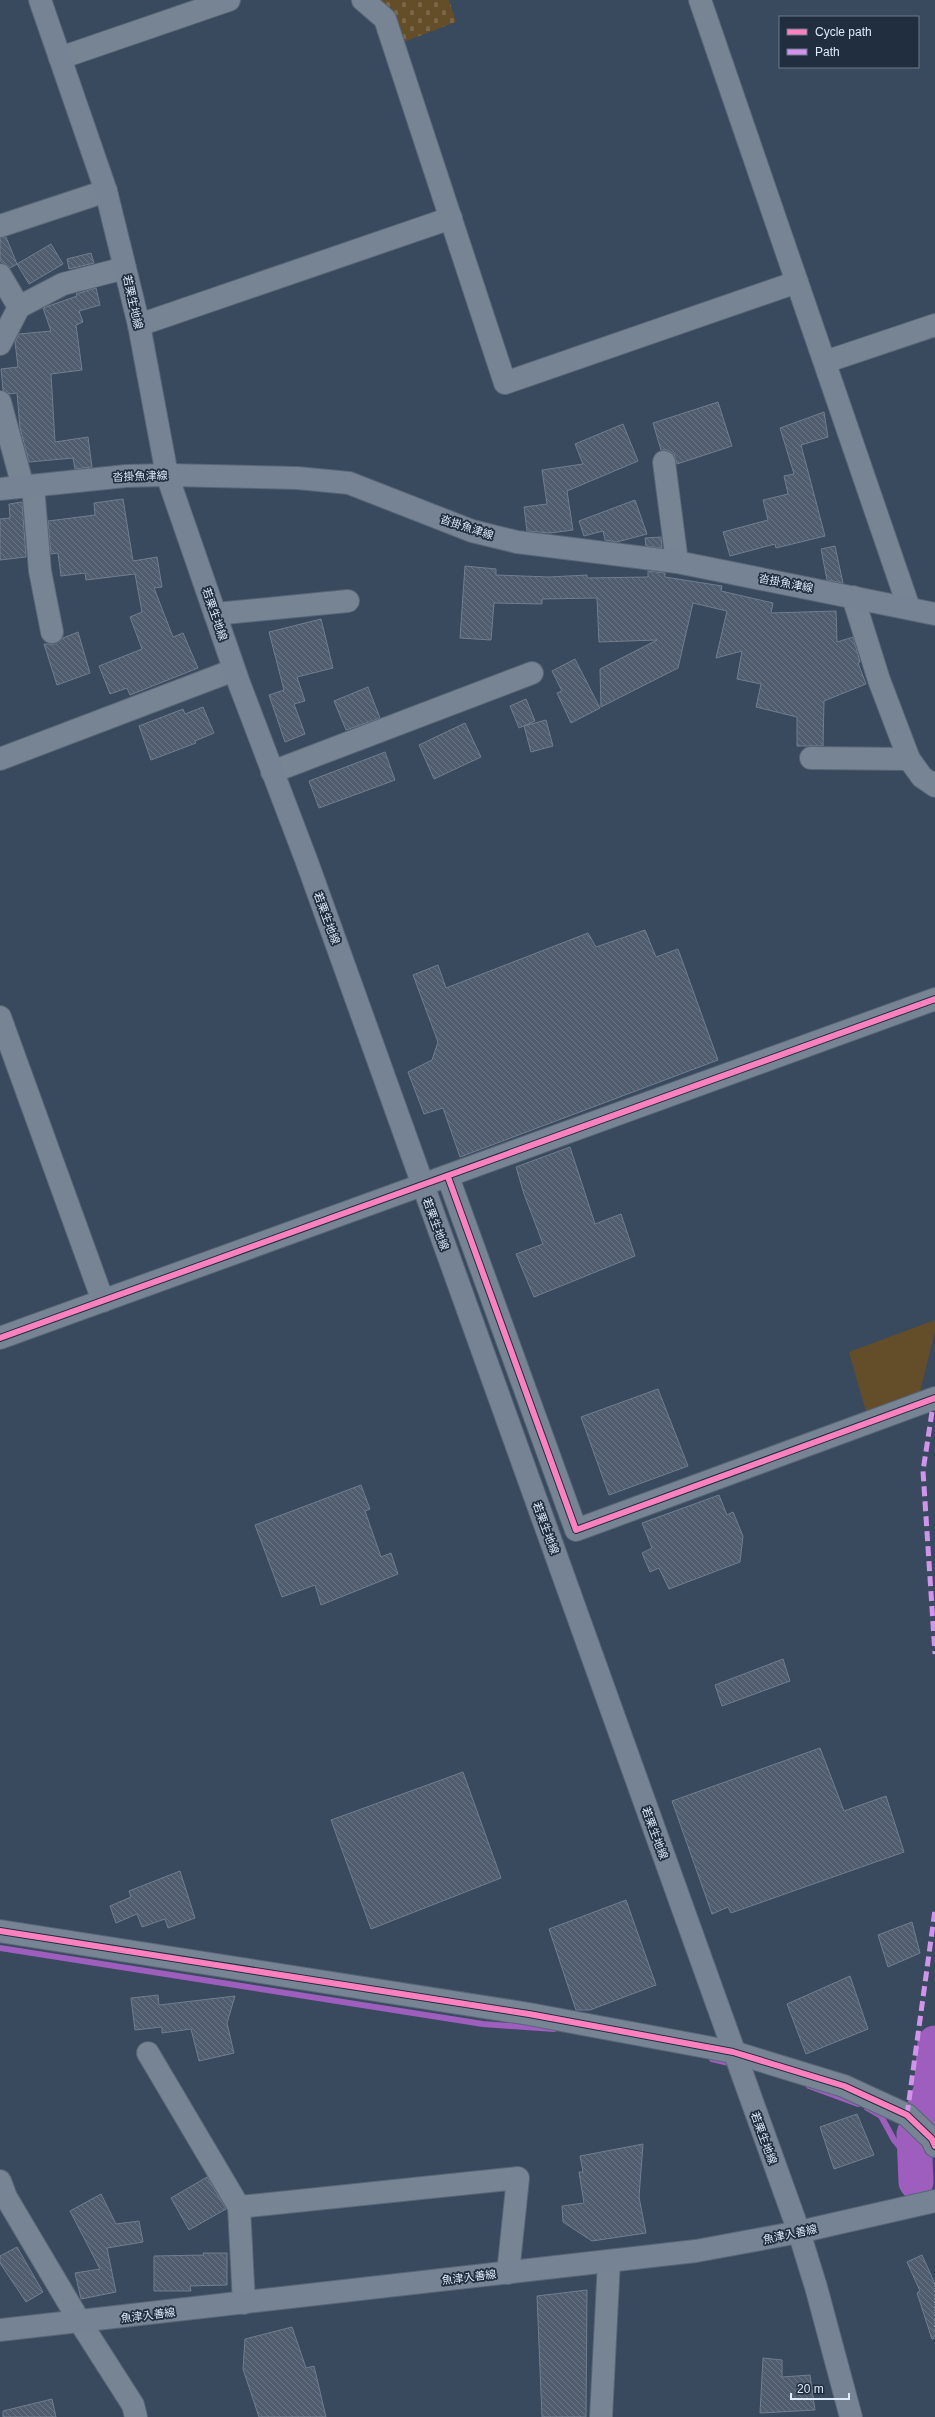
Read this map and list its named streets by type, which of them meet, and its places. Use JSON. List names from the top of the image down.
{
  "streets": {
    "main road": ["若栗生地線", "沓掛魚津線", "魚津入善線"]
  },
  "crossings": [
    ["若栗生地線", "沓掛魚津線"],
    ["若栗生地線", "魚津入善線"]
  ],
  "legend": ["Cycle path", "Path"],
  "scale_bar": "20 m"
}
